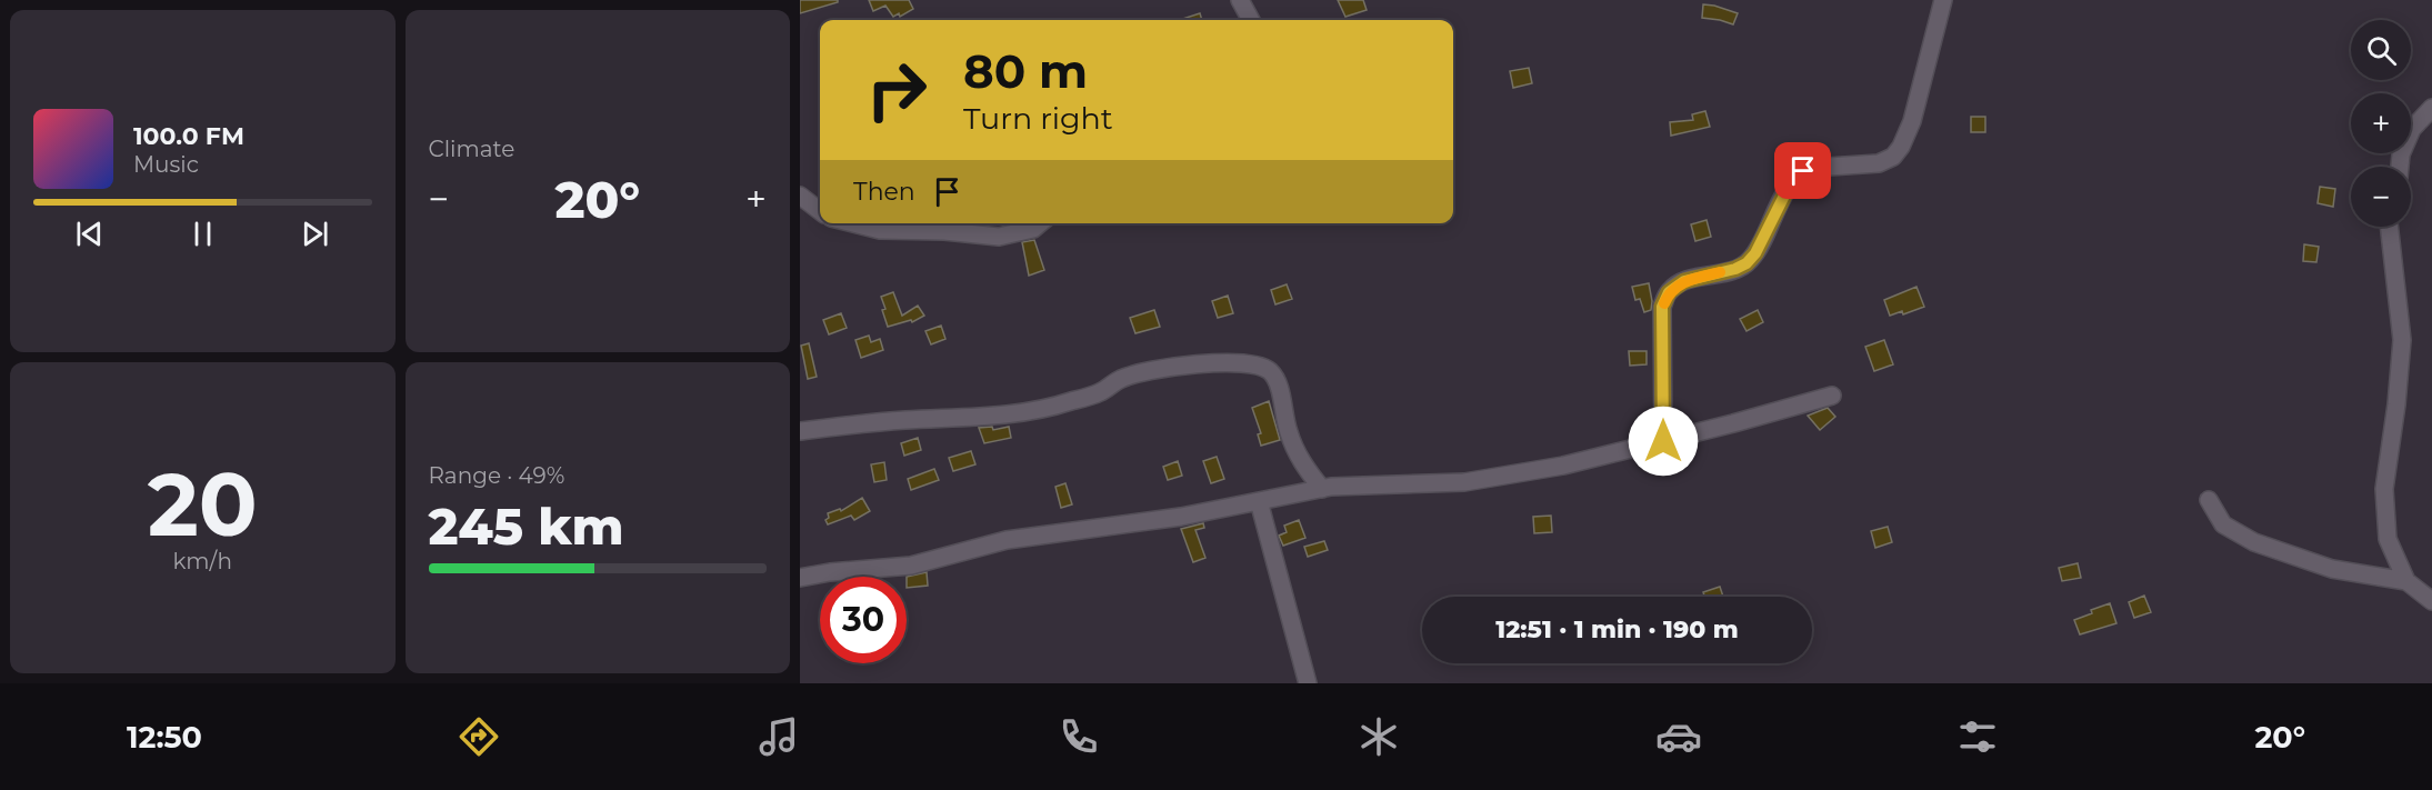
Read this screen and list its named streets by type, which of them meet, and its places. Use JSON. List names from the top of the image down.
{
  "page": {
    "tile": [
      "Climate",
      ["20", "km/h"],
      ["Range · 49%", "245 km"]
    ],
    "map_buttons": ["+", "−"],
    "turn": ["80 m", "Turn right"],
    "song": ["100.0 FM", "Music"],
    "then": "Then",
    "heat": ["−", "20°", "+"],
    "limit": "30",
    "trip": "12:51 · 1 min · 190 m",
    "tabs": ["12:50", "20°"]
  }
}
